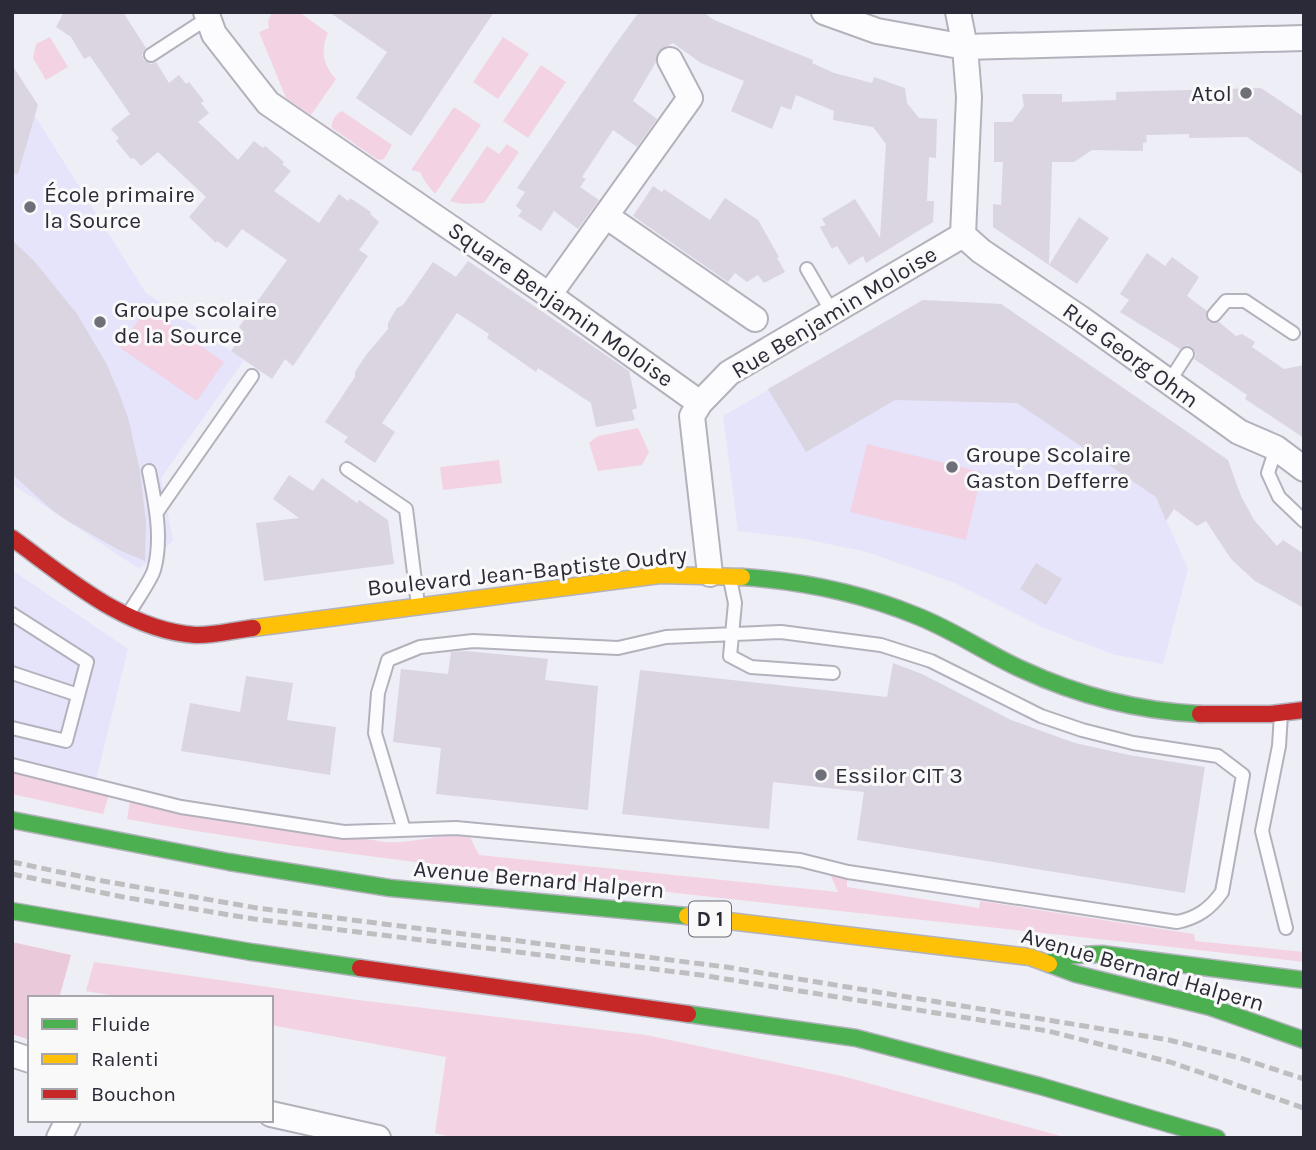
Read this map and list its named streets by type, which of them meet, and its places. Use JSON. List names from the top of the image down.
{
  "streets": {
    "main road": ["Boulevard Jean-Baptiste Oudry", "Avenue Bernard Halpern", "D 1"],
    "street": ["Square Benjamin Moloise", "Rue Benjamin Moloise", "Rue Georg Ohm"]
  },
  "crossings": [
    ["Rue Benjamin Moloise", "Rue Georg Ohm"],
    ["Rue Benjamin Moloise", "Boulevard Jean-Baptiste Oudry"]
  ],
  "places": [
    "Atol",
    "École primaire la Source",
    "Groupe scolaire de la Source",
    "Groupe Scolaire Gaston Defferre",
    "Essilor CIT 3"
  ],
  "legend": ["Fluide", "Ralenti", "Bouchon"]
}
